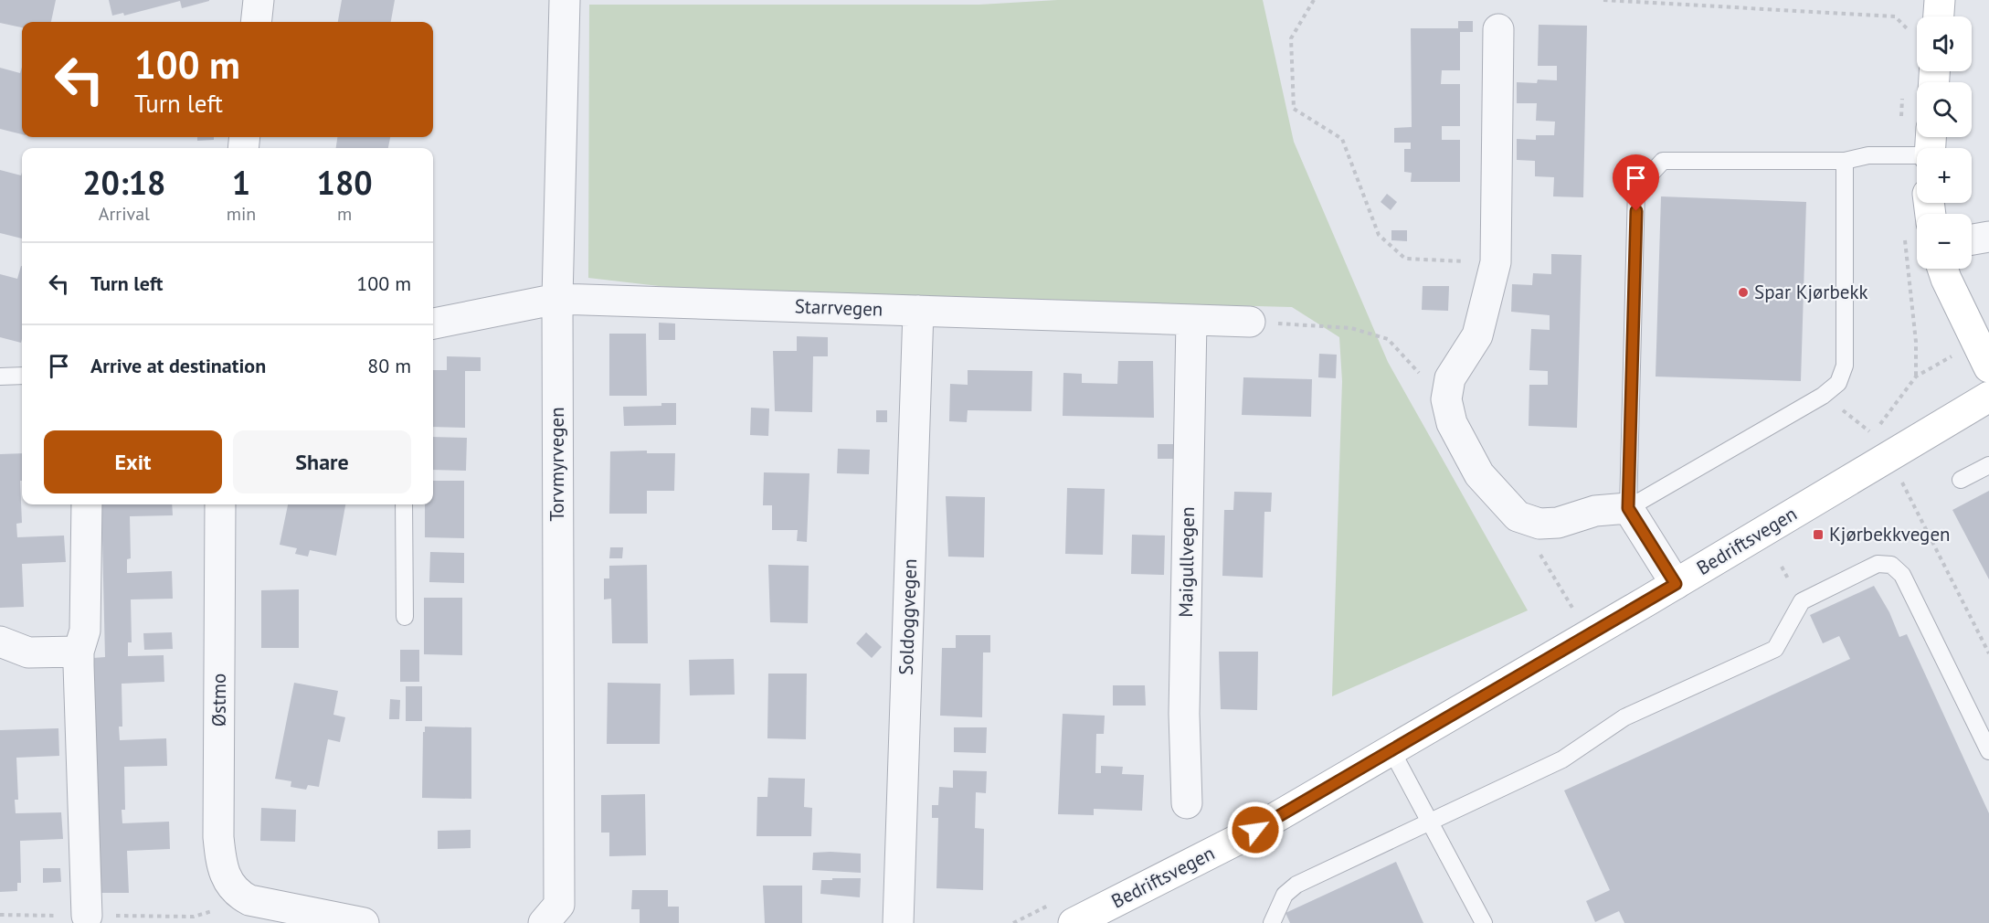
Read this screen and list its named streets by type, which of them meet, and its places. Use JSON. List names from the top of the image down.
{
  "streets": {
    "street": [
      "Starrvegen",
      "Torvmyrvegen",
      "Bedriftsvegen",
      "Maigullvegen",
      "Soldoggvegen",
      "Østmo"
    ]
  },
  "crossings": [
    ["Starrvegen", "Torvmyrvegen"],
    ["Starrvegen", "Maigullvegen"],
    ["Starrvegen", "Soldoggvegen"]
  ],
  "places": {
    "other": ["Spar Kjørbekk"],
    "transit": ["Kjørbekkvegen"]
  },
  "page": {
    "map_buttons": ["+", "−"],
    "turn": ["100 m", "Turn left"],
    "eta": [
      "20:18",
      "Arrival",
      "1",
      "min",
      "180",
      "m"
    ],
    "list": [
      {
        "name": "Turn left",
        "value": "100 m"
      },
      {
        "name": "Arrive at destination",
        "value": "80 m"
      }
    ],
    "buttons": ["Exit", "Share"]
  }
}
